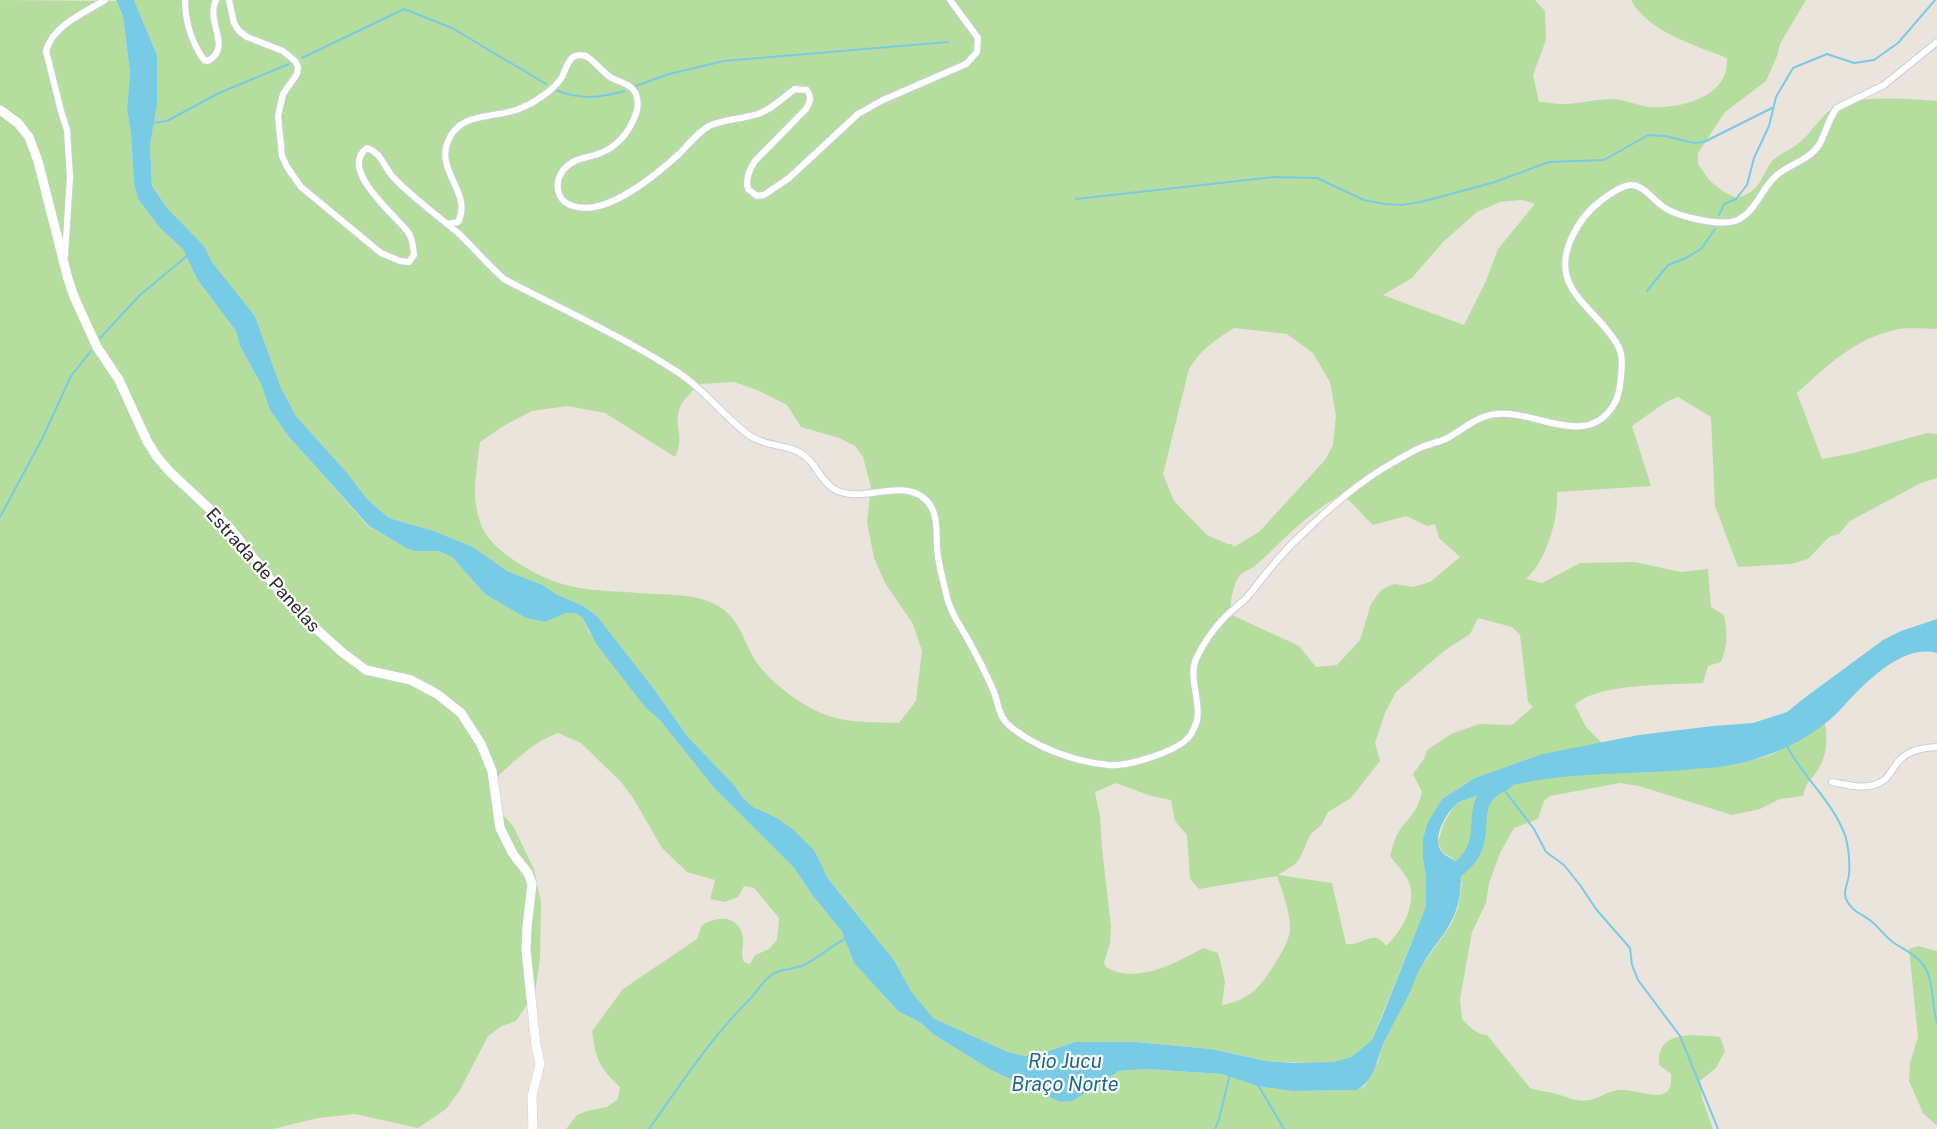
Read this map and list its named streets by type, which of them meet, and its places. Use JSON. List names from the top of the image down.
{
  "streets": {
    "street": ["Estrada de Panelas"]
  },
  "water": ["Rio Jucu Braço Norte"]
}
